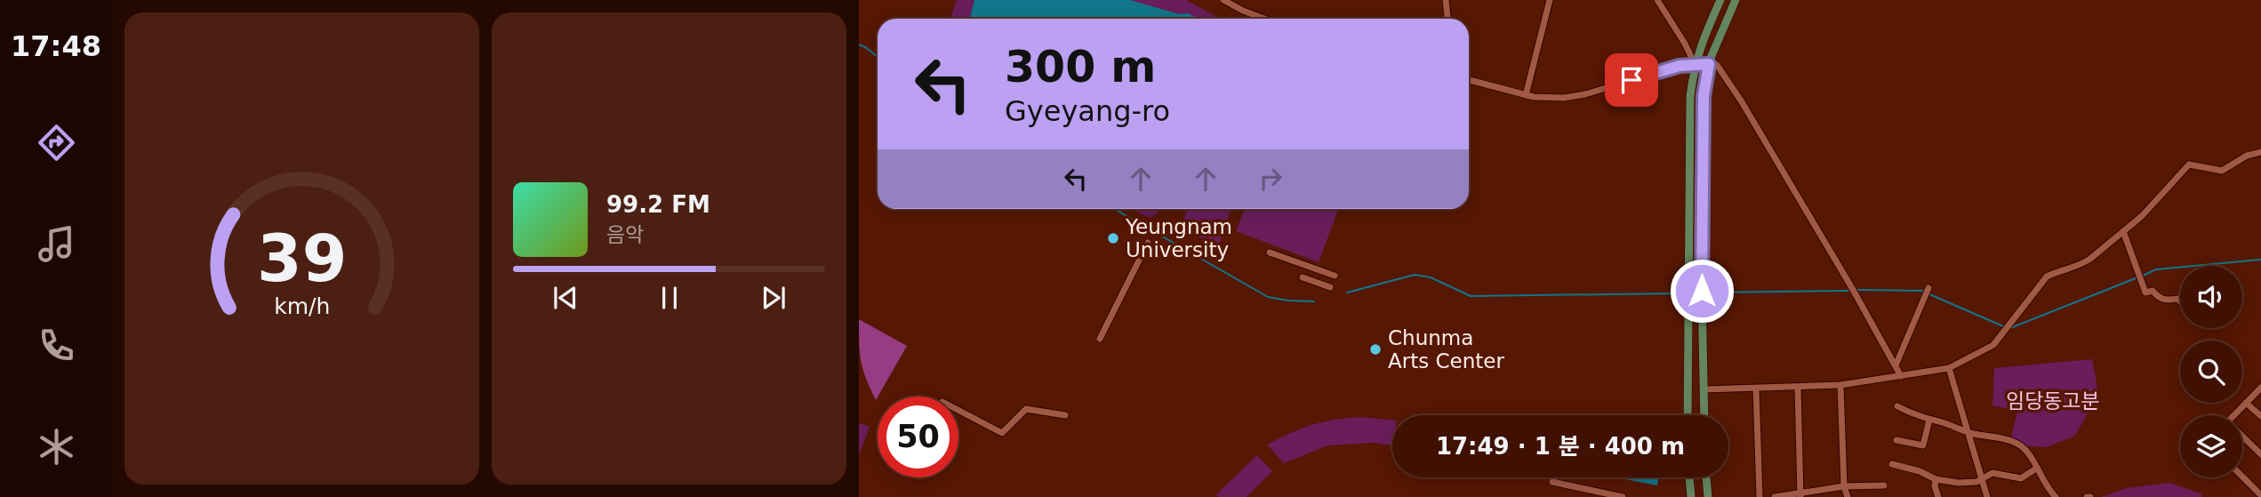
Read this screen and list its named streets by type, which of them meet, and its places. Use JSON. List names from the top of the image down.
{
  "parks": ["임당동고분"],
  "places": ["Yeungnam University", "Chunma Arts Center"],
  "page": {
    "tabs": "17:48",
    "turn": ["300 m", "Gyeyang-ro"],
    "song": ["99.2 FM", "음악"],
    "limit": "50",
    "trip": "17:49 · 1 분 · 400 m",
    "gauge": ["39", "km/h"]
  }
}
